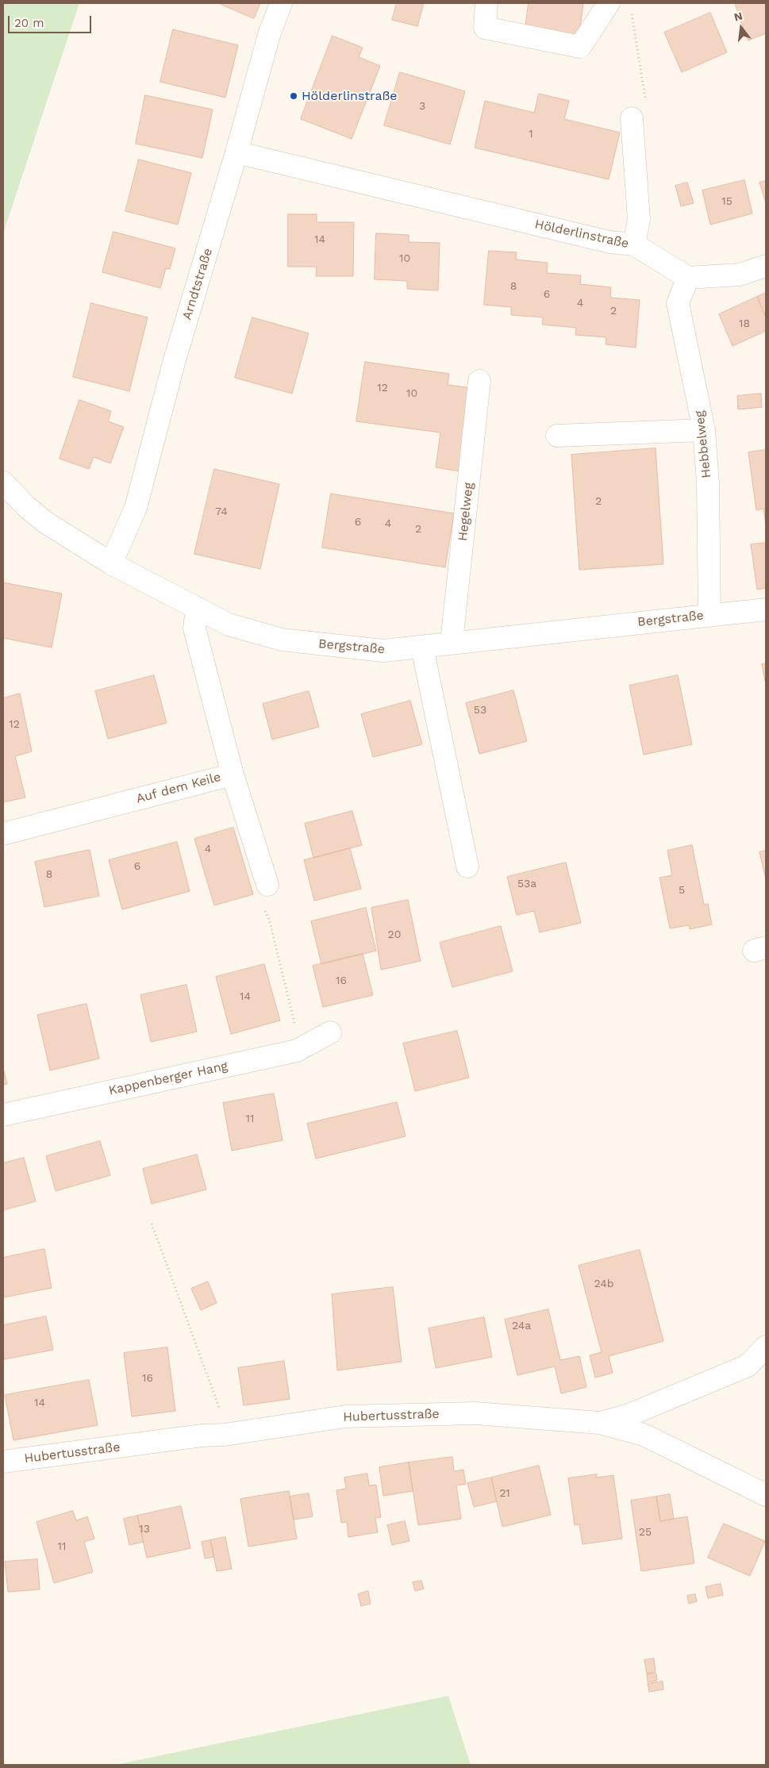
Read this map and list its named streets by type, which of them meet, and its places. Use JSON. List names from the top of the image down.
{
  "streets": {
    "street": [
      "Hölderlinstraße",
      "Arndtstraße",
      "Hebbelweg",
      "Hegelweg",
      "Bergstraße",
      "Auf dem Keile",
      "Kappenberger Hang",
      "Hubertusstraße"
    ]
  },
  "crossings": [
    ["Hölderlinstraße", "Arndtstraße"],
    ["Hölderlinstraße", "Hebbelweg"],
    ["Arndtstraße", "Bergstraße"],
    ["Hebbelweg", "Bergstraße"],
    ["Hegelweg", "Bergstraße"],
    ["Bergstraße", "Auf dem Keile"]
  ],
  "places": ["Hölderlinstraße"],
  "house_numbers": [
    "3",
    "1",
    "15",
    "14",
    "10",
    "8",
    "6",
    "4",
    "2",
    "18",
    "12",
    "10",
    "2",
    "74",
    "6",
    "4",
    "2",
    "53",
    "12",
    "4",
    "6",
    "8",
    "53a",
    "5",
    "20",
    "16",
    "14",
    "11",
    "24b",
    "24a",
    "16",
    "14",
    "21",
    "13",
    "25",
    "11"
  ],
  "scale_bar": "20 m",
  "north": "top"
}
